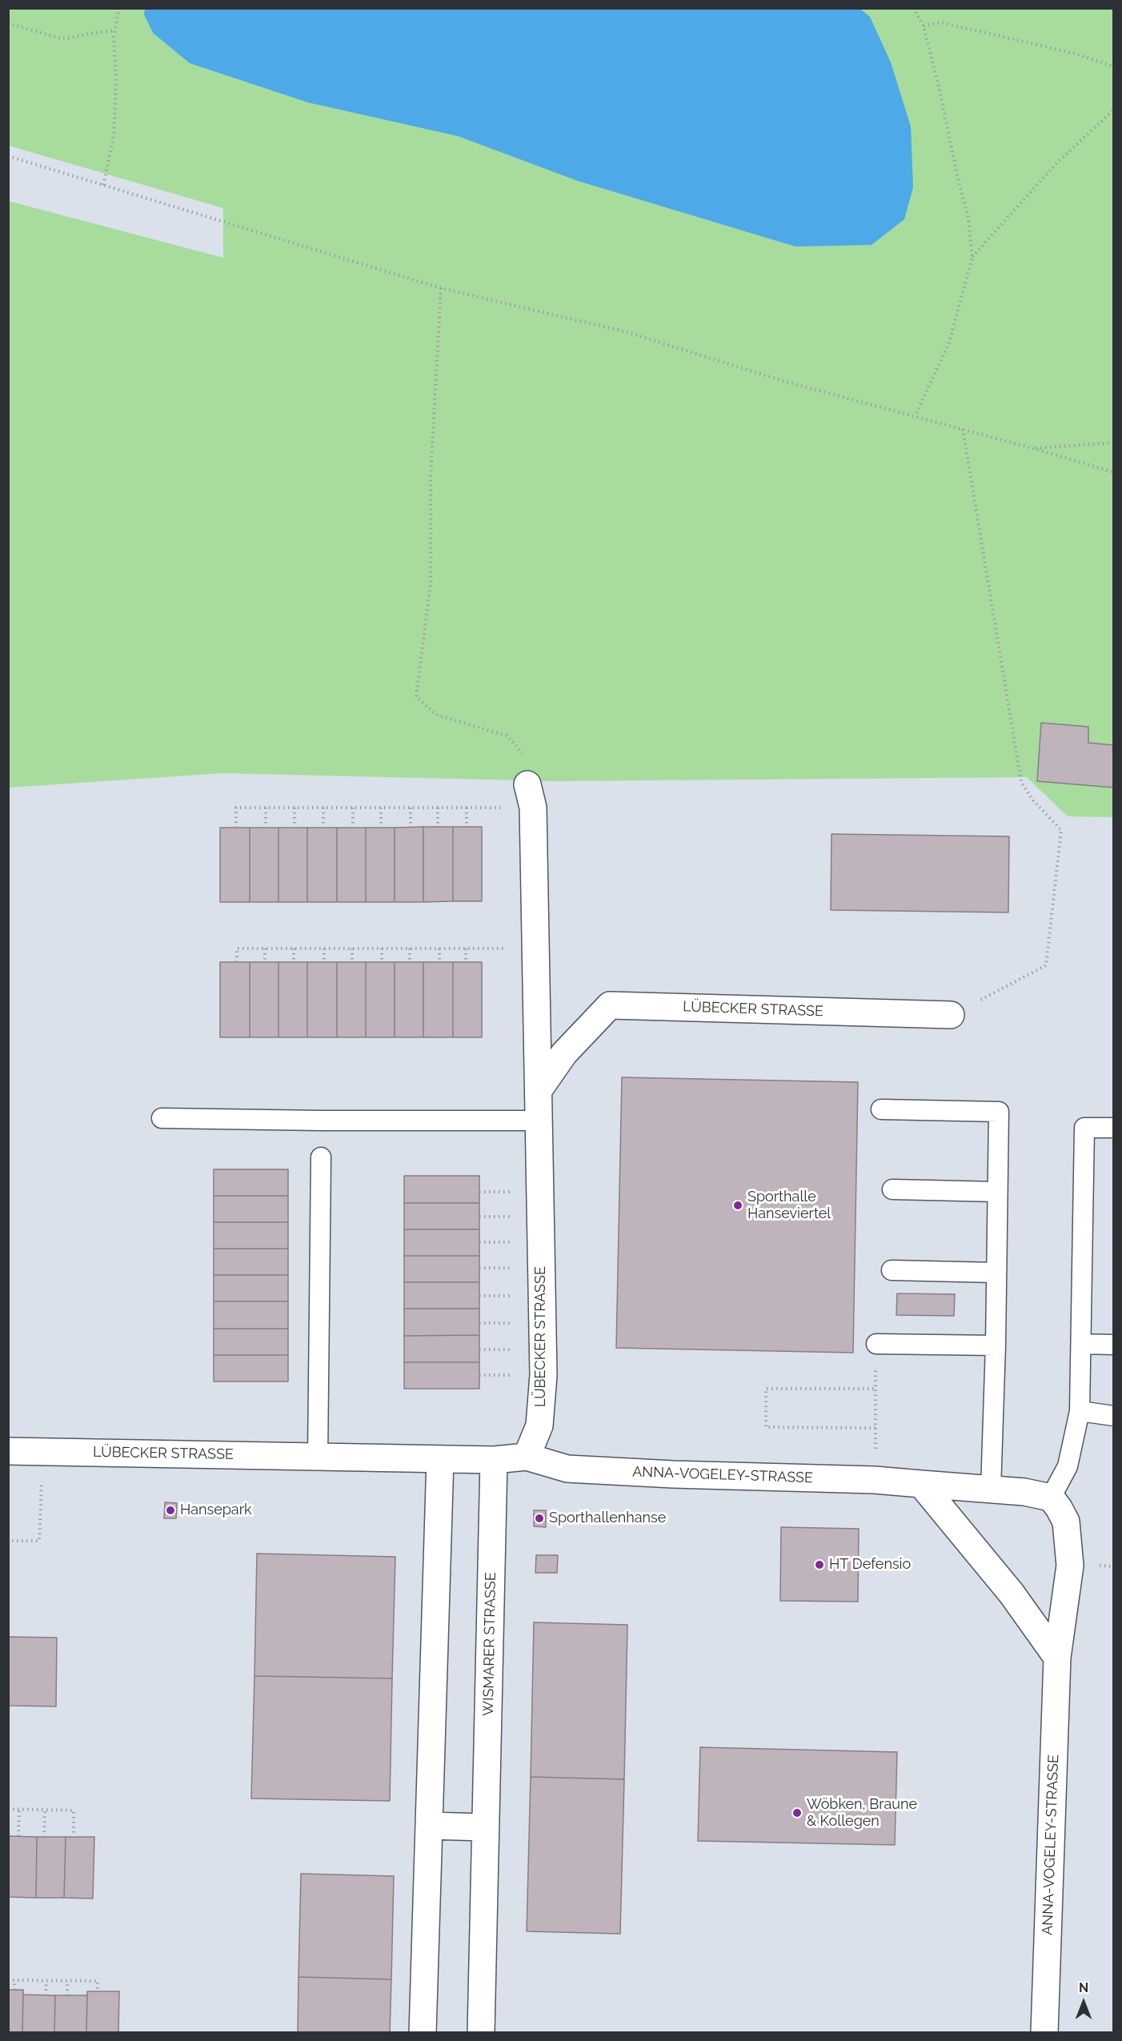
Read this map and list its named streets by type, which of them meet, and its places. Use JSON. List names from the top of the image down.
{
  "streets": {
    "street": ["LÜBECKER STRASSE", "ANNA-VOGELEY-STRASSE", "WISMARER STRASSE"]
  },
  "crossings": [
    ["LÜBECKER STRASSE", "ANNA-VOGELEY-STRASSE"],
    ["LÜBECKER STRASSE", "WISMARER STRASSE"]
  ],
  "places": [
    "Sporthalle Hanseviertel",
    "Hansepark",
    "Sporthallenhanse",
    "HT Defensio",
    "Wöbken, Braune & Kollegen"
  ],
  "north": "top"
}
